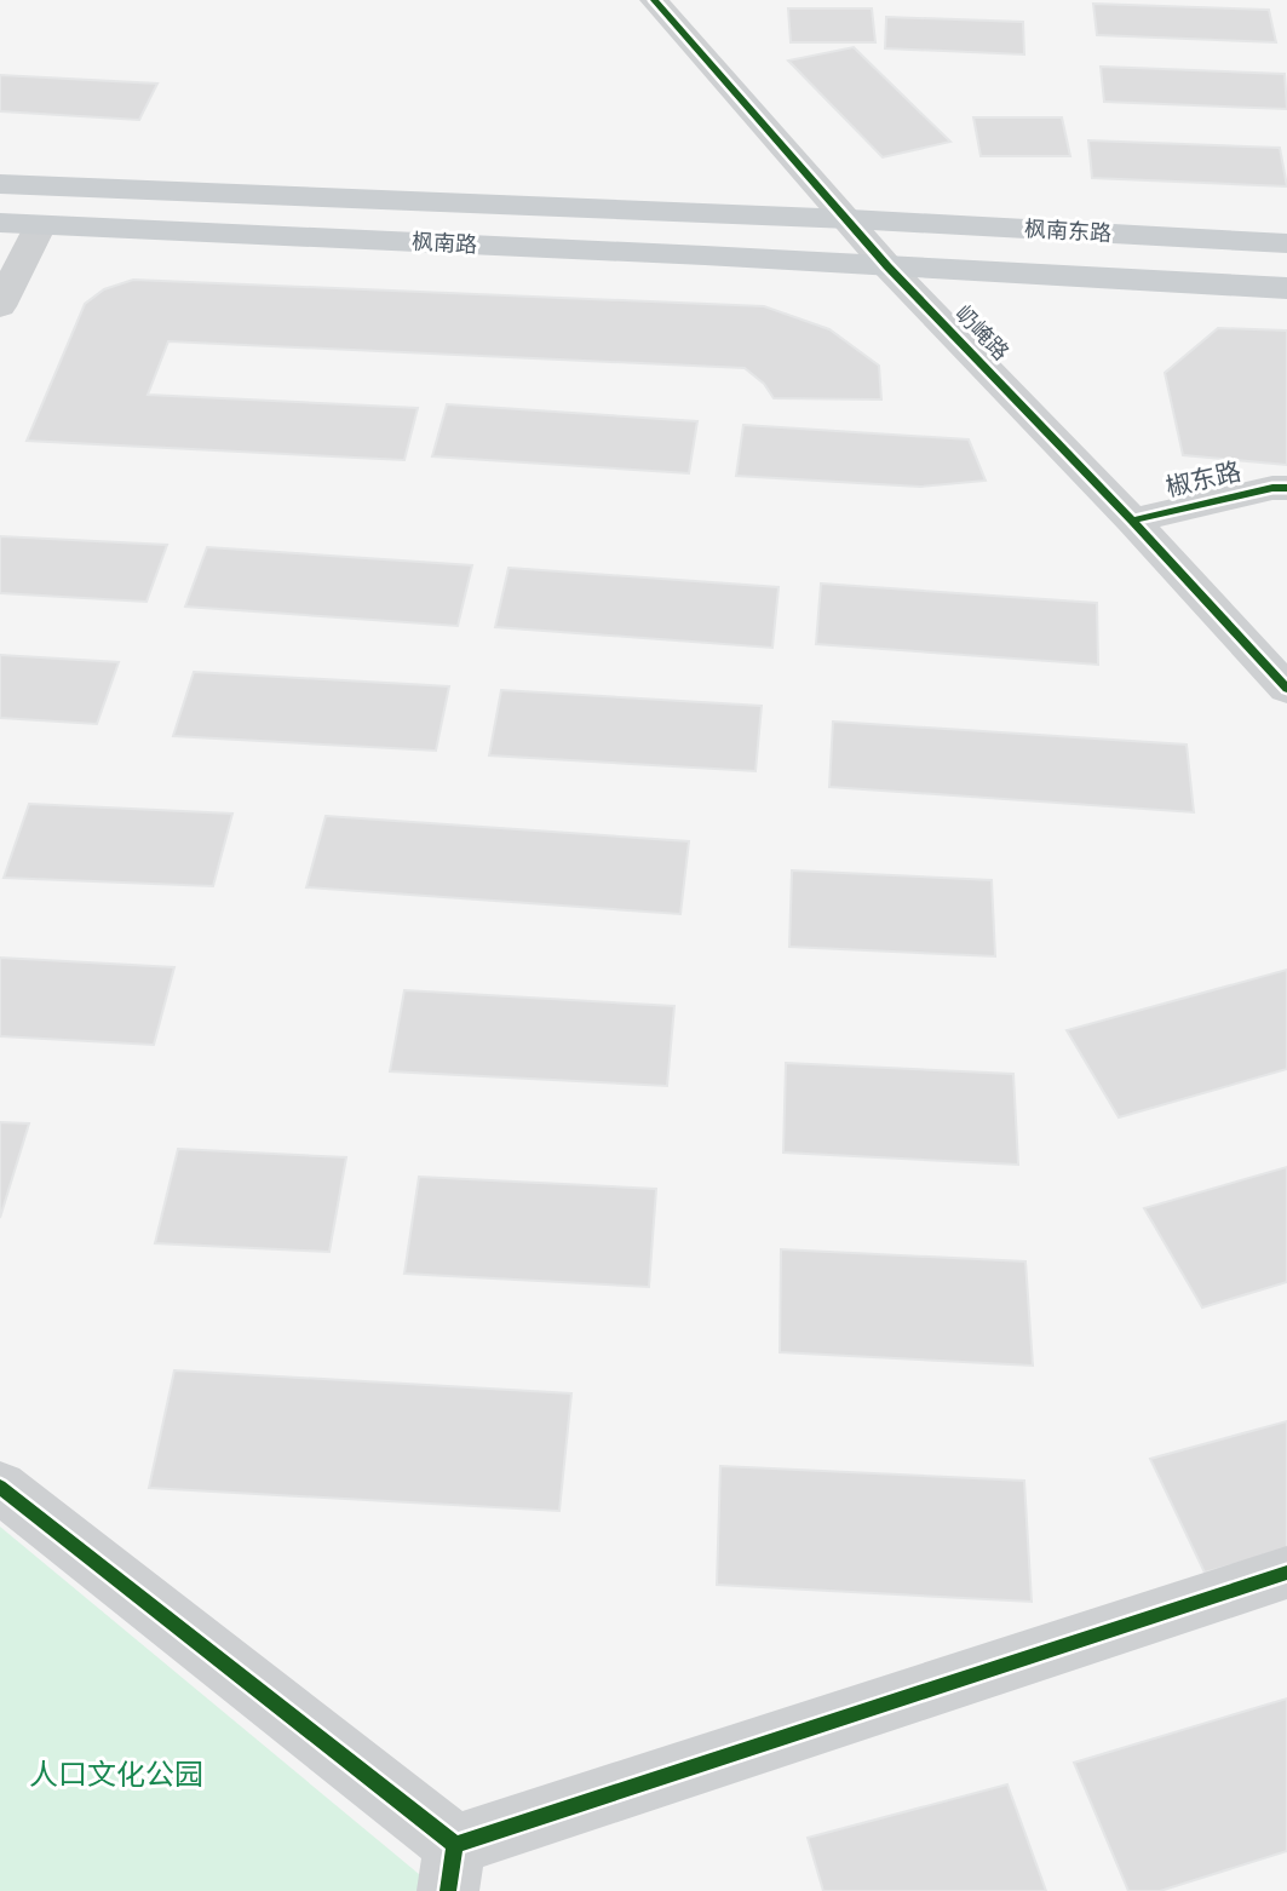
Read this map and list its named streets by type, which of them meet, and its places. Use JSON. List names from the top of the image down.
{
  "streets": {
    "main road": ["枫南东路", "枫南路"],
    "street": ["屷崦路", "椒东路"]
  },
  "crossings": [
    ["枫南东路", "枫南路"],
    ["枫南东路", "屷崦路"],
    ["枫南路", "屷崦路"],
    ["屷崦路", "椒东路"]
  ],
  "parks": ["人口文化公园"]
}
